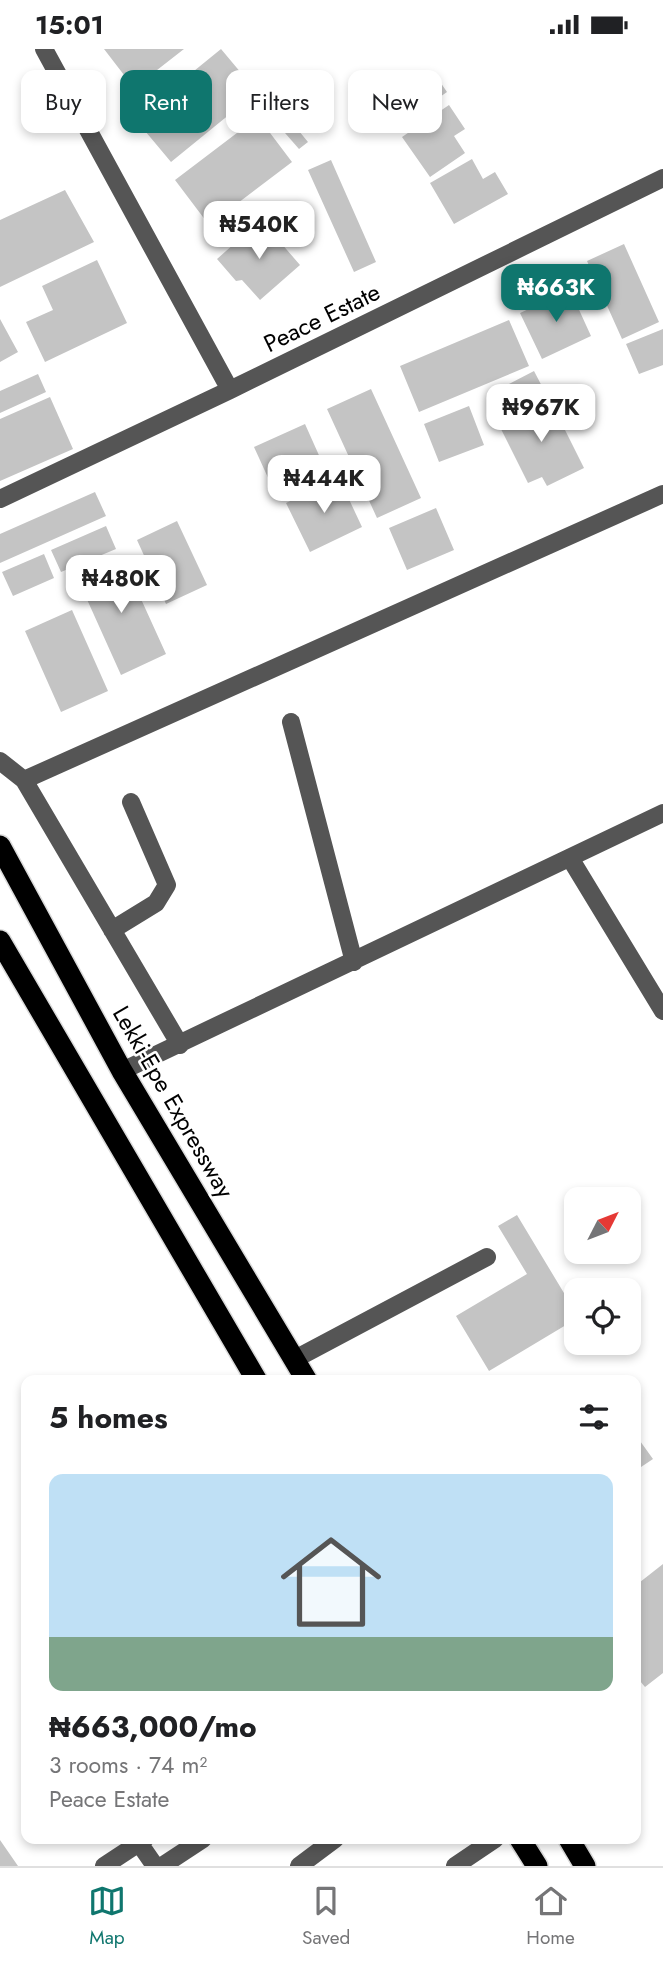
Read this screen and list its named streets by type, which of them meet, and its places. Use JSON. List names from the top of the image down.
{
  "streets": {
    "highway": ["Lekki-Epe Expressway"],
    "street": ["Peace Estate"]
  },
  "north": "top right",
  "page": {
    "status": "15:01",
    "chip": [
      "Buy",
      "Rent",
      "Filters",
      "New"
    ],
    "price": [
      "₦540K",
      "₦663K",
      "₦967K",
      "₦444K",
      "₦480K"
    ],
    "heading": "5 homes",
    "list": [
      {
        "name": "₦663,000/mo",
        "note": "3 rooms · 74 m² · Peace Estate"
      }
    ],
    "tabs": ["Map", "Saved", "Home"]
  }
}
